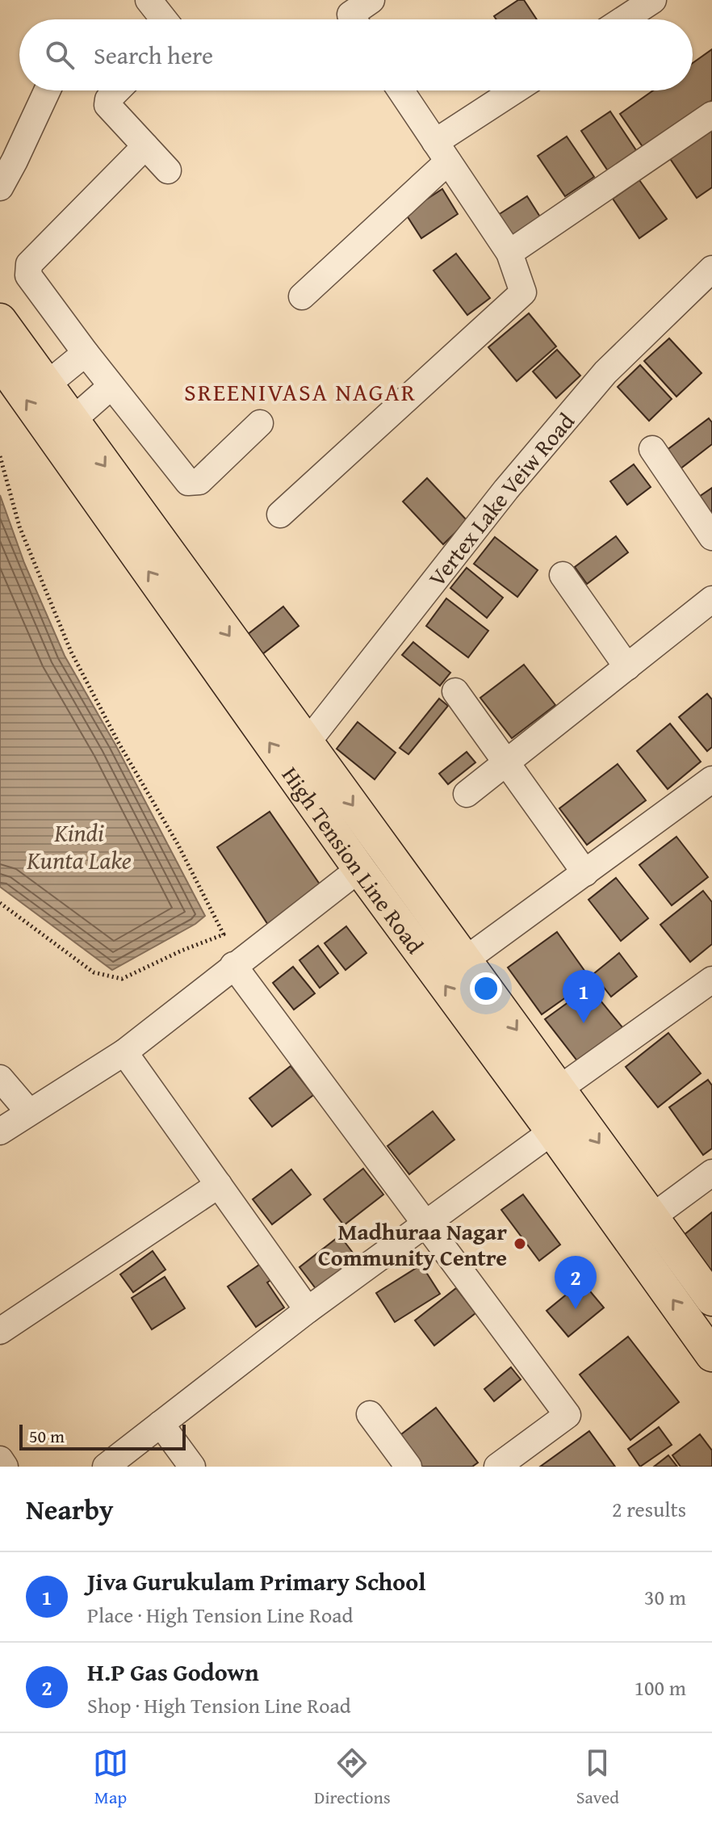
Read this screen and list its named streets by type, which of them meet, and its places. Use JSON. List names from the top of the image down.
{
  "streets": {
    "main road": ["High Tension Line Road"],
    "street": ["Vertex Lake Veiw Road"]
  },
  "crossings": [
    ["Vertex Lake Veiw Road", "High Tension Line Road"]
  ],
  "districts": ["SREENIVASA NAGAR"],
  "water": ["Kindi Kunta Lake"],
  "places": ["Madhuraa Nagar Community Centre"],
  "scale_bar": "50 m",
  "page": {
    "search": "Search here",
    "pins": ["1", "2"],
    "scale": "50 m",
    "heading": ["Nearby", "2 results"],
    "list": [
      {
        "mark": "1",
        "name": "Jiva Gurukulam Primary School",
        "note": "Place · High Tension Line Road",
        "value": "30 m"
      },
      {
        "mark": "2",
        "name": "H.P Gas Godown",
        "note": "Shop · High Tension Line Road",
        "value": "100 m"
      }
    ],
    "nav": ["Map", "Directions", "Saved"]
  }
}
